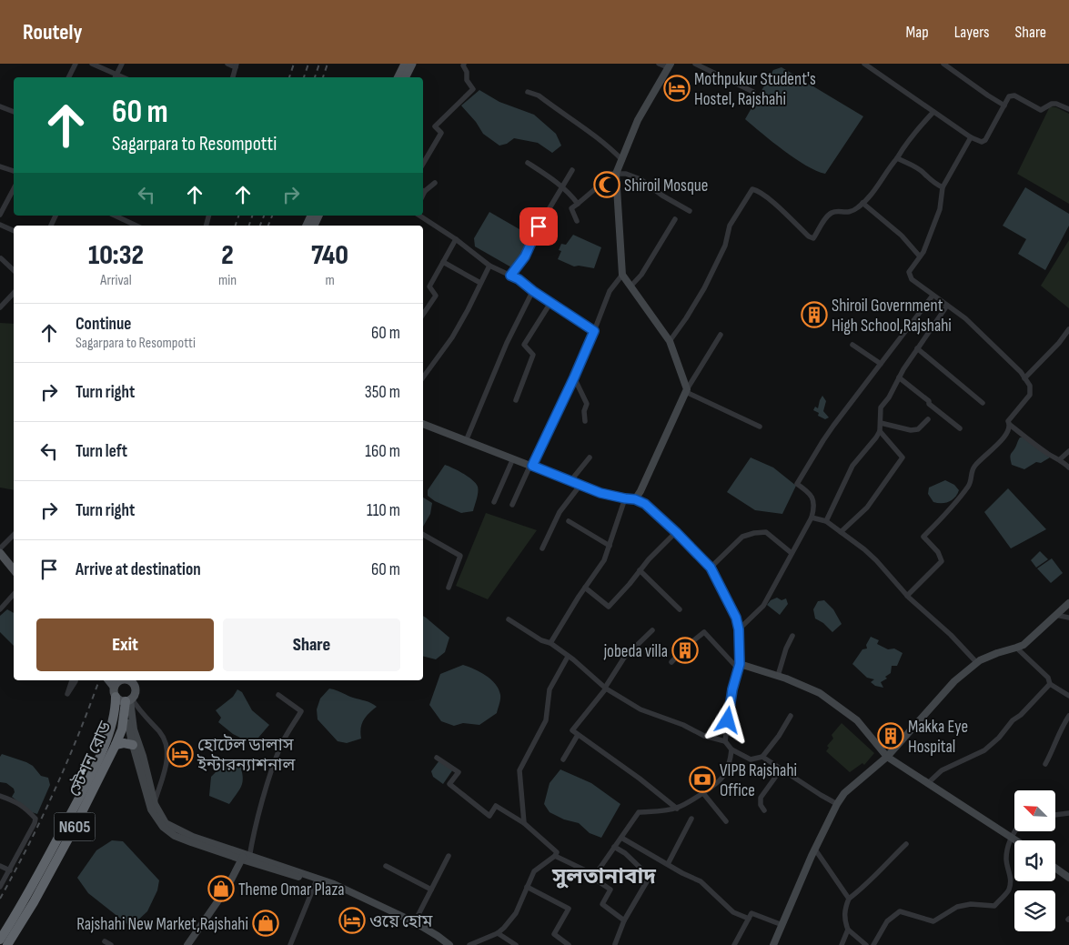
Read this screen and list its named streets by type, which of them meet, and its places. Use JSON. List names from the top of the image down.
{
  "streets": {
    "highway": ["স্টেশন রোড", "N605"]
  },
  "crossings": [
    ["স্টেশন রোড", "N605"]
  ],
  "districts": ["সুলতানাবাদ"],
  "places": {
    "hotel": ["Mothpukur Student's Hostel, Rajshahi", "হোটেল ডালাস ইন্টারন্যাশনাল", "ওয়ে হোম"],
    "mosque": ["Shiroil Mosque"],
    "building": ["Shiroil Government High School,Rajshahi", "jobeda villa", "Makka Eye Hospital"],
    "bank": ["VIPB Rajshahi Office"],
    "shop": ["Theme Omar Plaza", "Rajshahi New Market,Rajshahi"]
  },
  "north": "top left",
  "page": {
    "header": "Routely",
    "nav": ["Map", "Layers", "Share"],
    "turn": ["60 m", "Sagarpara to Resompotti"],
    "eta": [
      "10:32",
      "Arrival",
      "2",
      "min",
      "740",
      "m"
    ],
    "list": [
      {
        "name": "Continue",
        "note": "Sagarpara to Resompotti",
        "value": "60 m"
      },
      {
        "name": "Turn right",
        "value": "350 m"
      },
      {
        "name": "Turn left",
        "value": "160 m"
      },
      {
        "name": "Turn right",
        "value": "110 m"
      },
      {
        "name": "Arrive at destination",
        "value": "60 m"
      }
    ],
    "buttons": ["Exit", "Share"]
  }
}
